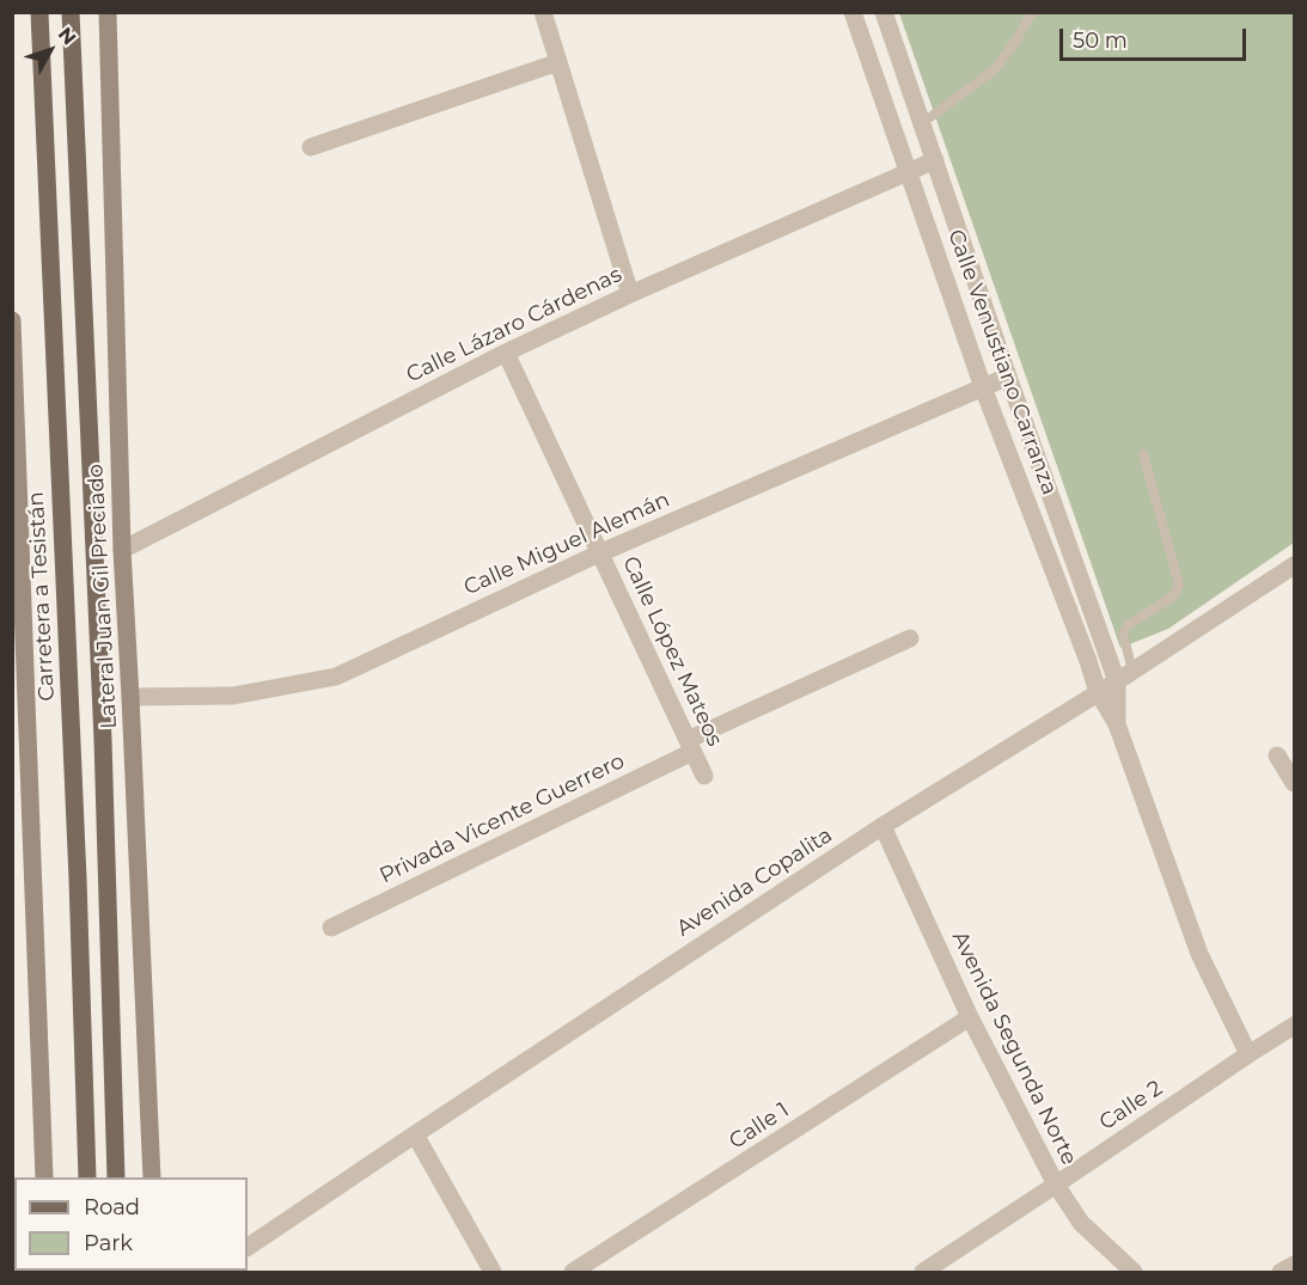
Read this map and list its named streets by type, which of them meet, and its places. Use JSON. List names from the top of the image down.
{
  "streets": {
    "main road": ["Carretera a Tesistán", "Lateral Juan Gil Preciado"],
    "street": [
      "Calle Lázaro Cárdenas",
      "Calle Venustiano Carranza",
      "Calle Miguel Alemán",
      "Calle López Mateos",
      "Privada Vicente Guerrero",
      "Avenida Copalita",
      "Avenida Segunda Norte",
      "Calle 2",
      "Calle 1"
    ]
  },
  "crossings": [
    ["Calle Lázaro Cárdenas", "Calle Venustiano Carranza"],
    ["Calle Lázaro Cárdenas", "Lateral Juan Gil Preciado"],
    ["Calle Lázaro Cárdenas", "Calle López Mateos"],
    ["Calle Venustiano Carranza", "Calle Miguel Alemán"],
    ["Calle Venustiano Carranza", "Avenida Copalita"],
    ["Calle Venustiano Carranza", "Calle 2"],
    ["Calle Miguel Alemán", "Lateral Juan Gil Preciado"],
    ["Calle Miguel Alemán", "Calle López Mateos"],
    ["Calle López Mateos", "Privada Vicente Guerrero"],
    ["Avenida Copalita", "Avenida Segunda Norte"],
    ["Avenida Segunda Norte", "Calle 2"],
    ["Avenida Segunda Norte", "Calle 1"]
  ],
  "legend": ["Road", "Park"],
  "scale_bar": "50 m",
  "north": "top right"
}
